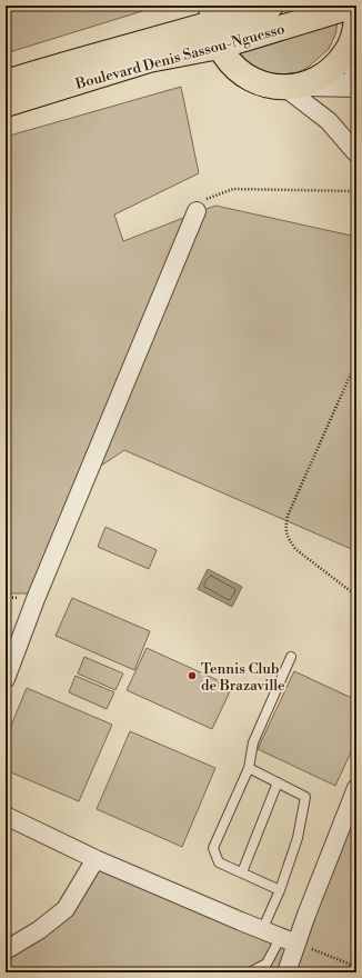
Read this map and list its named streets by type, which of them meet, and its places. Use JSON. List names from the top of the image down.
{
  "streets": {
    "main road": ["Boulevard Denis Sassou-Nguesso"]
  },
  "places": ["Tennis Club de Brazaville"]
}
